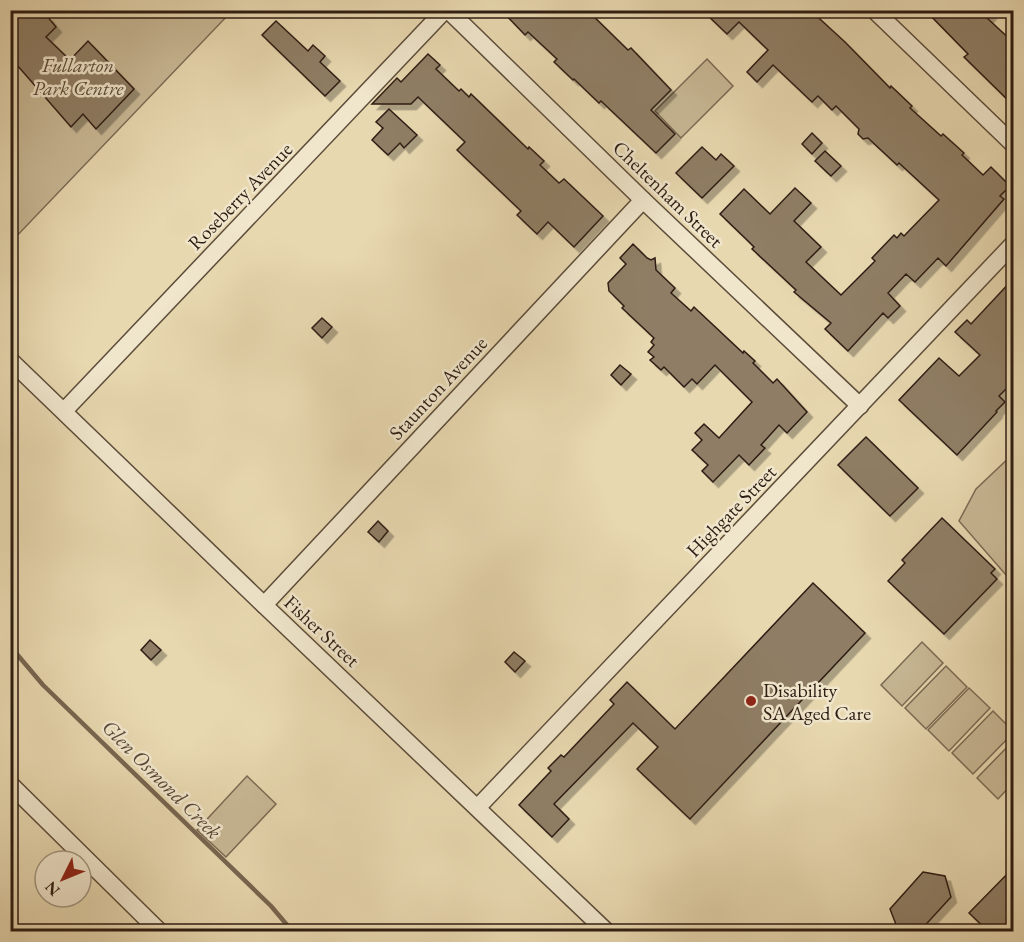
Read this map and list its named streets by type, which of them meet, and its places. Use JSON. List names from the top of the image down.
{
  "streets": {
    "street": [
      "Cheltenham Street",
      "Roseberry Avenue",
      "Staunton Avenue",
      "Highgate Street",
      "Fisher Street"
    ]
  },
  "crossings": [
    ["Cheltenham Street", "Roseberry Avenue"],
    ["Cheltenham Street", "Staunton Avenue"],
    ["Cheltenham Street", "Highgate Street"],
    ["Roseberry Avenue", "Fisher Street"],
    ["Staunton Avenue", "Fisher Street"],
    ["Highgate Street", "Fisher Street"]
  ],
  "water": ["Glen Osmond Creek"],
  "parks": ["Fullarton Park Centre"],
  "places": ["Disability SA Aged Care"],
  "north": "bottom left"
}
